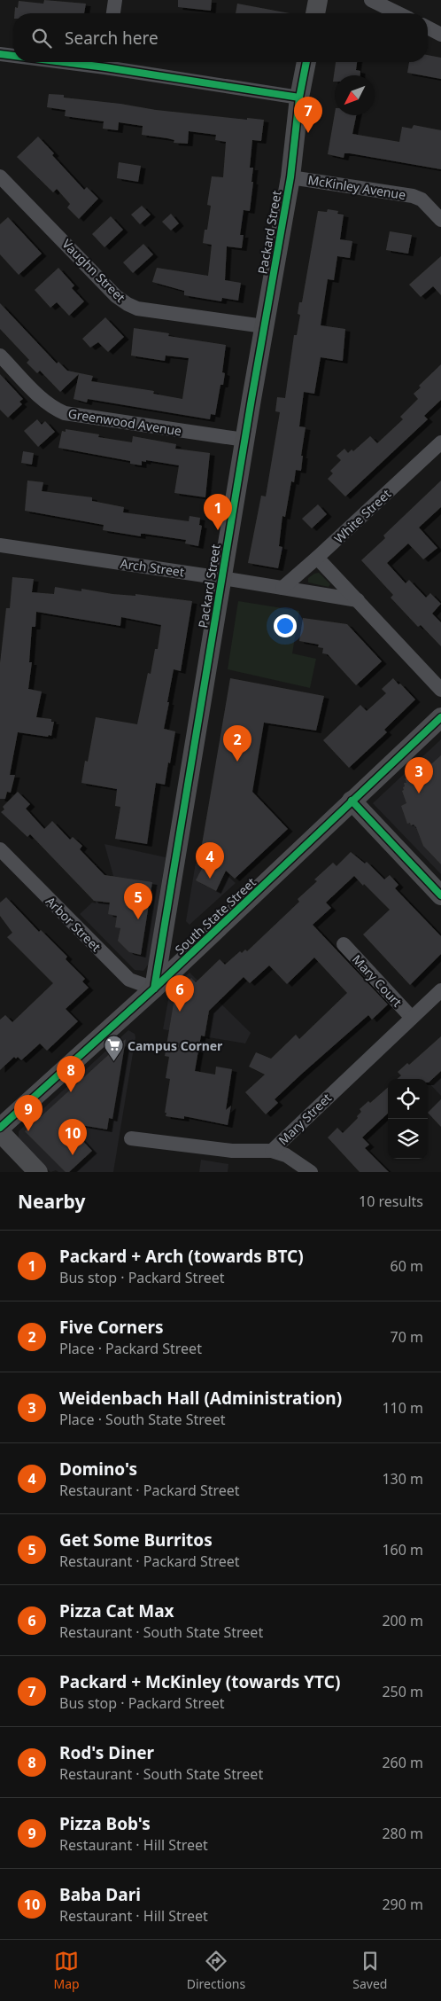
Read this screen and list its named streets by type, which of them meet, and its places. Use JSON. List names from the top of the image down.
{
  "streets": {
    "main road": ["Packard Street", "South State Street"],
    "street": [
      "McKinley Avenue",
      "Vaughn Street",
      "Greenwood Avenue",
      "White Street",
      "Arch Street",
      "Arbor Street",
      "Mary Court",
      "Mary Street"
    ]
  },
  "crossings": [
    ["McKinley Avenue", "Packard Street"],
    ["Packard Street", "Vaughn Street"],
    ["Packard Street", "Greenwood Avenue"],
    ["Packard Street", "Arch Street"],
    ["Packard Street", "South State Street"],
    ["Packard Street", "Arbor Street"],
    ["White Street", "Arch Street"],
    ["South State Street", "Arbor Street"],
    ["Mary Court", "Mary Street"]
  ],
  "places": {
    "supermarket": ["Campus Corner"]
  },
  "north": "bottom left",
  "page": {
    "search": "Search here",
    "pins": [
      "7",
      "1",
      "2",
      "3",
      "4",
      "5",
      "6",
      "8",
      "9",
      "10"
    ],
    "heading": ["Nearby", "10 results"],
    "list": [
      {
        "mark": "1",
        "name": "Packard + Arch (towards BTC)",
        "note": "Bus stop · Packard Street",
        "value": "60 m"
      },
      {
        "mark": "2",
        "name": "Five Corners",
        "note": "Place · Packard Street",
        "value": "70 m"
      },
      {
        "mark": "3",
        "name": "Weidenbach Hall (Administration)",
        "note": "Place · South State Street",
        "value": "110 m"
      },
      {
        "mark": "4",
        "name": "Domino's",
        "note": "Restaurant · Packard Street",
        "value": "130 m"
      },
      {
        "mark": "5",
        "name": "Get Some Burritos",
        "note": "Restaurant · Packard Street",
        "value": "160 m"
      },
      {
        "mark": "6",
        "name": "Pizza Cat Max",
        "note": "Restaurant · South State Street",
        "value": "200 m"
      },
      {
        "mark": "7",
        "name": "Packard + McKinley (towards YTC)",
        "note": "Bus stop · Packard Street",
        "value": "250 m"
      },
      {
        "mark": "8",
        "name": "Rod's Diner",
        "note": "Restaurant · South State Street",
        "value": "260 m"
      },
      {
        "mark": "9",
        "name": "Pizza Bob's",
        "note": "Restaurant · Hill Street",
        "value": "280 m"
      },
      {
        "mark": "10",
        "name": "Baba Dari",
        "note": "Restaurant · Hill Street",
        "value": "290 m"
      }
    ],
    "nav": ["Map", "Directions", "Saved"]
  }
}
